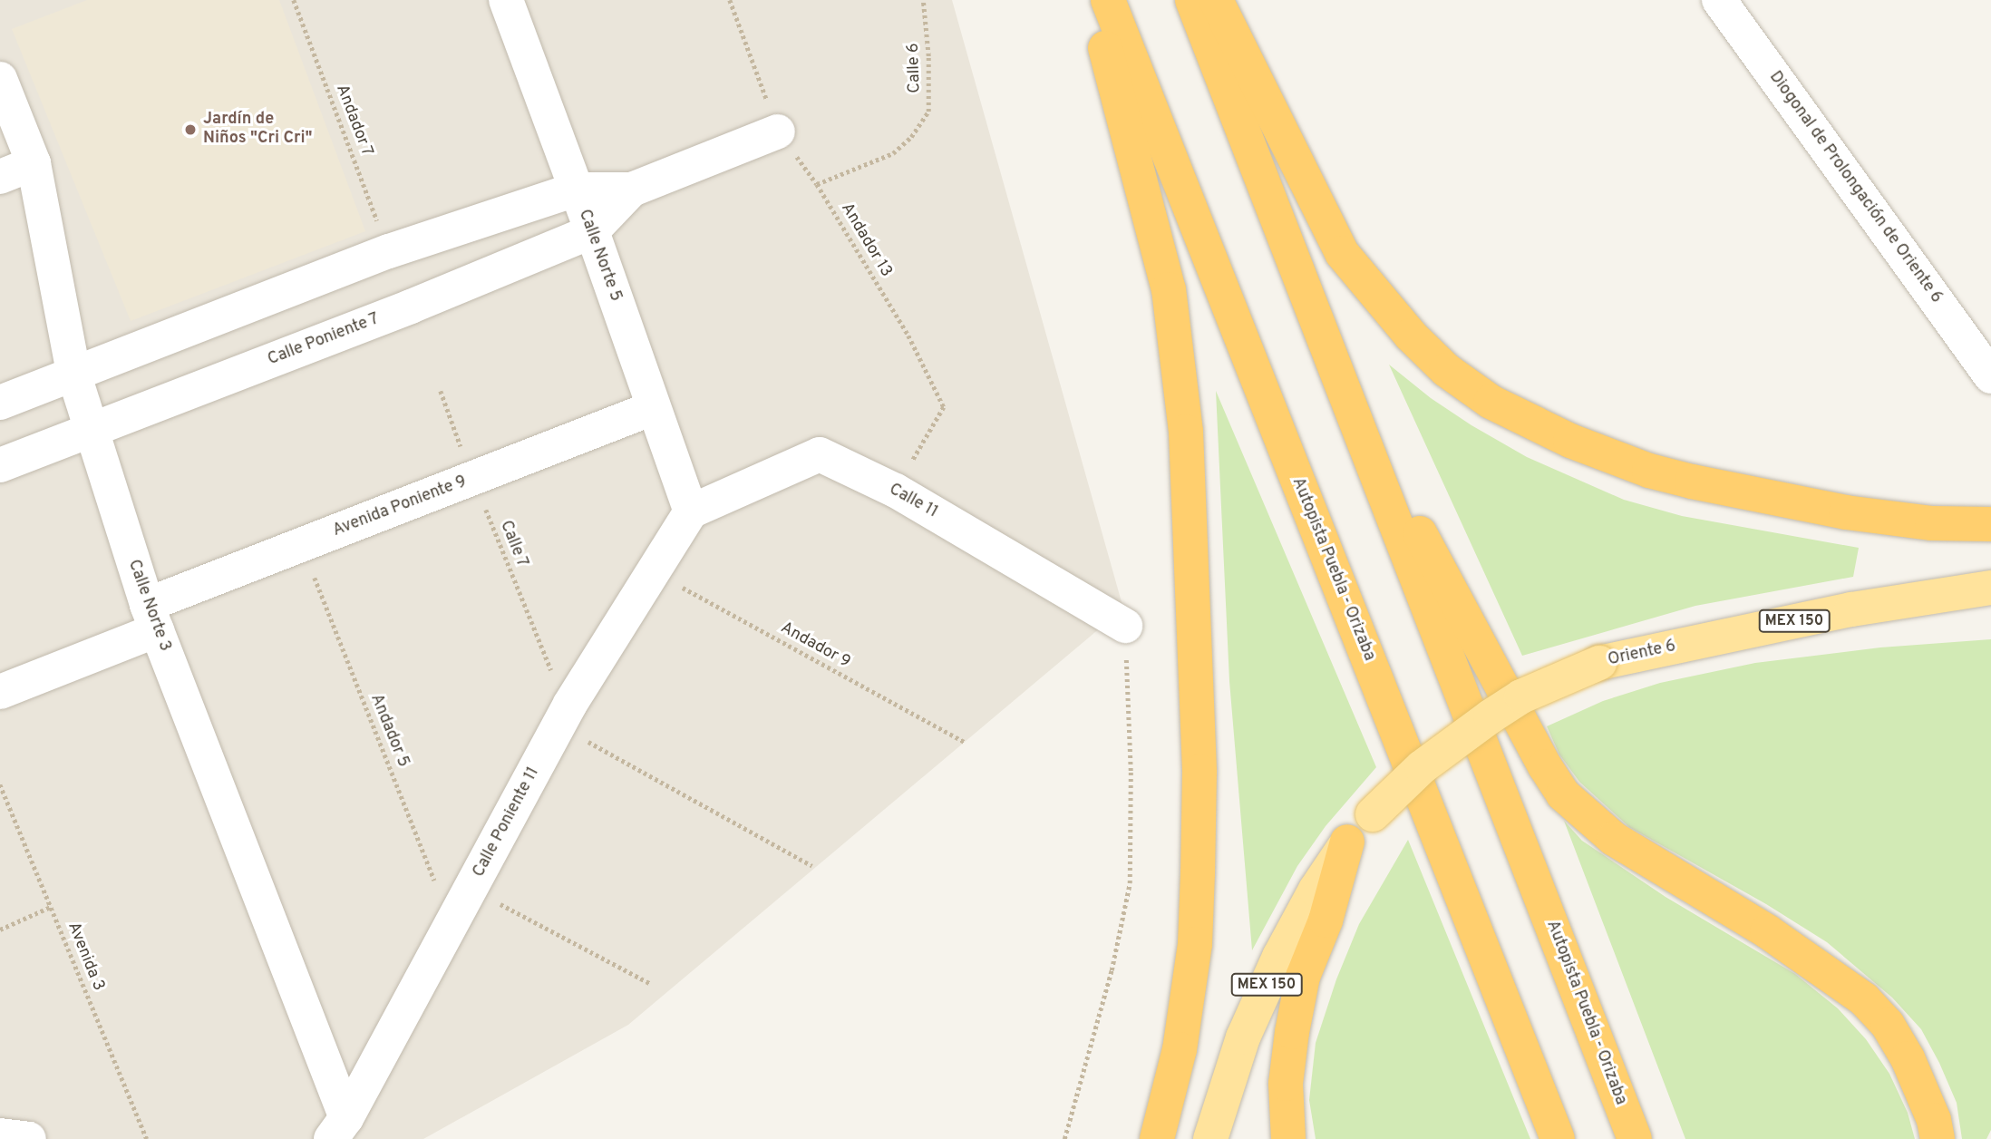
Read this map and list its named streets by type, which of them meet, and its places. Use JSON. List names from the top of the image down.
{
  "streets": {
    "highway": ["Autopista Puebla - Orizaba"],
    "main road": ["MEX 150", "Oriente 6"],
    "street": [
      "Diogonal de Prolongación de Oriente 6",
      "Calle Norte 5",
      "Calle Poniente 7",
      "Calle 11",
      "Avenida Poniente 9",
      "Calle Norte 3",
      "Calle Poniente 11"
    ],
    "path": [
      "Calle 6",
      "Andador 7",
      "Andador 13",
      "Calle 7",
      "Andador 9",
      "Andador 5",
      "Avenida 3"
    ]
  },
  "crossings": [
    ["Calle 6", "Andador 13"],
    ["Andador 7", "Calle Poniente 7"],
    ["Andador 13", "Calle Poniente 7"],
    ["Andador 13", "Calle 11"],
    ["Calle Norte 5", "Calle Poniente 7"],
    ["Calle Norte 5", "Calle 11"],
    ["Calle Norte 5", "Avenida Poniente 9"],
    ["Calle Norte 5", "Calle Poniente 11"],
    ["Calle Poniente 7", "Calle Norte 3"],
    ["Calle 11", "Calle Poniente 11"],
    ["Avenida Poniente 9", "Calle 7"],
    ["Avenida Poniente 9", "Calle Norte 3"],
    ["Avenida Poniente 9", "Andador 5"],
    ["Calle 7", "Calle Poniente 11"],
    ["Calle Norte 3", "Calle Poniente 11"],
    ["MEX 150", "Oriente 6"],
    ["Andador 9", "Calle Poniente 11"],
    ["Andador 5", "Calle Poniente 11"]
  ],
  "places": ["Jardín de Niños \"Cri Cri\""]
}
